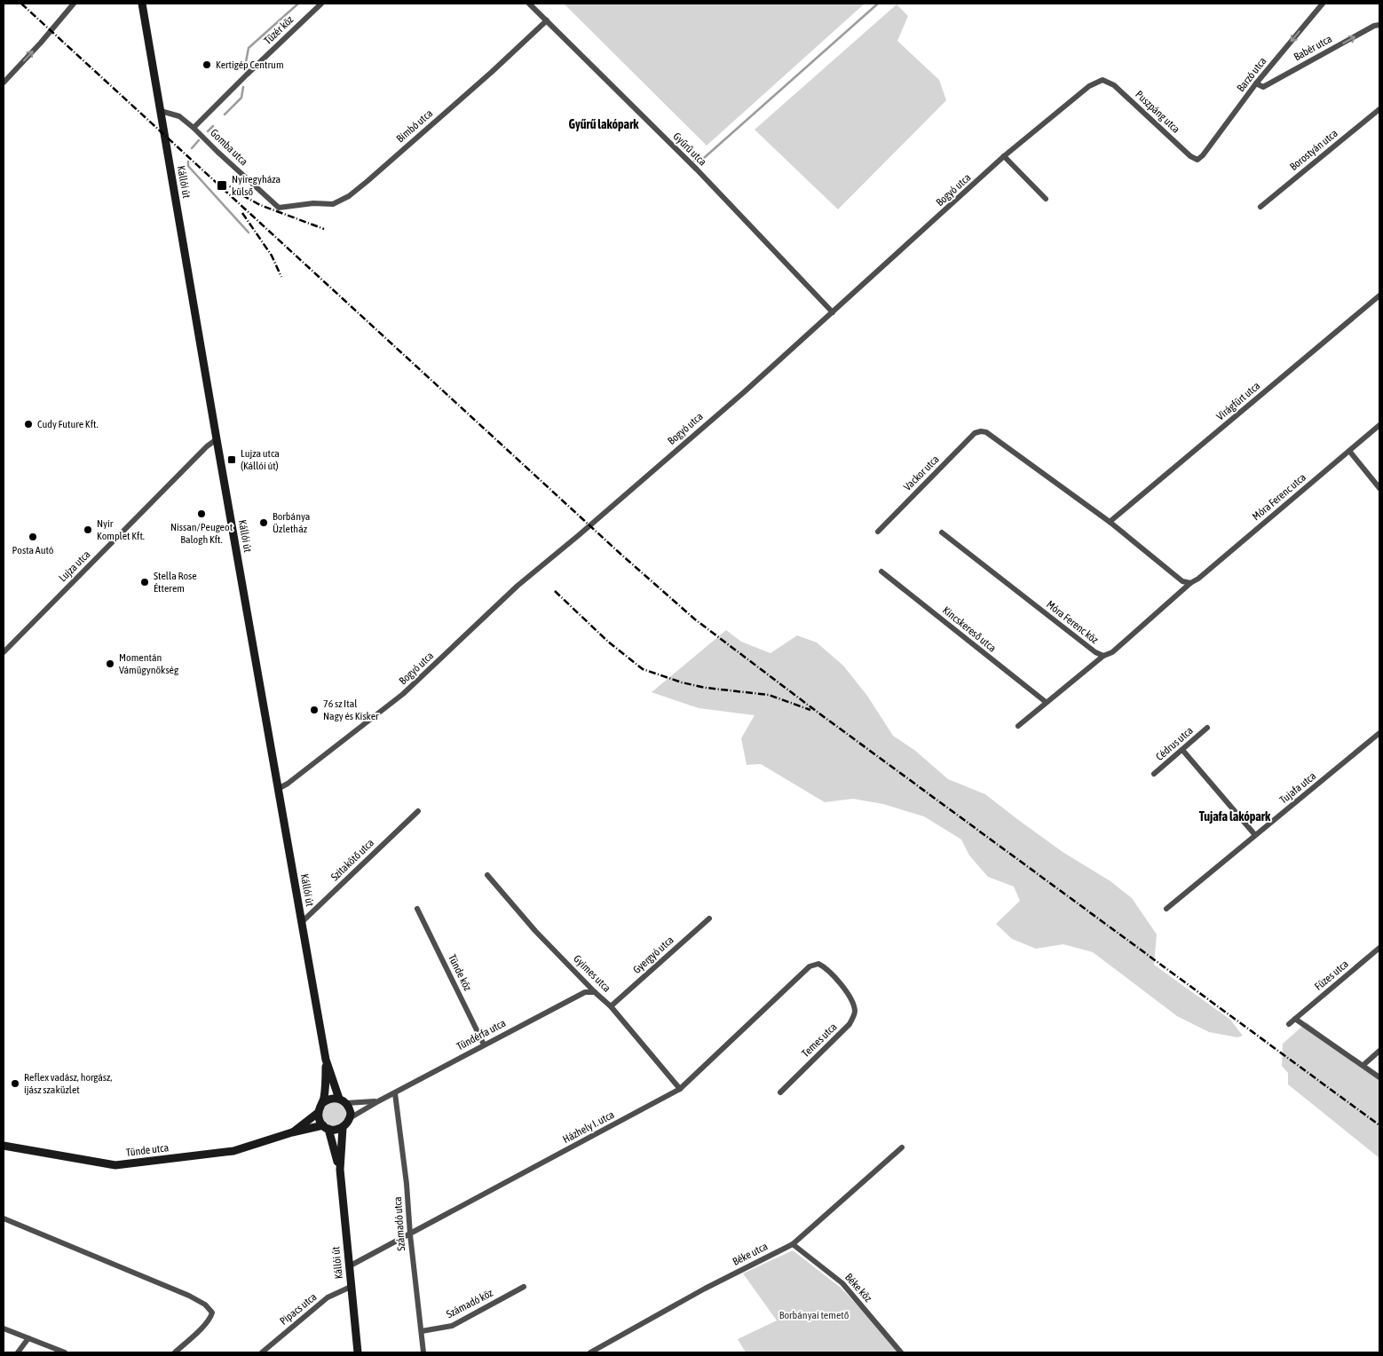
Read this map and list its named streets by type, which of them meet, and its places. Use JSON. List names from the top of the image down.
{
  "streets": {
    "main road": ["Kállói út", "Tünde utca"],
    "street": [
      "Tüzér köz",
      "Babér utca",
      "Barzó utca",
      "Puszpáng utca",
      "Bimbó utca",
      "Gomba utca",
      "Gyűrű utca",
      "Borostyán utca",
      "Bogyó utca",
      "Virágfürt utca",
      "Vackor utca",
      "Móra Ferenc utca",
      "Lujza utca",
      "Móra Ferenc köz",
      "Kincskereső utca",
      "Cédrus utca",
      "Tujafa utca",
      "Szitakötő utca",
      "Gyergyó utca",
      "Tünde köz",
      "Gyimes utca",
      "Füzes utca",
      "Tündérfa utca",
      "Temes utca",
      "Házhely I. utca",
      "Számadó utca",
      "Béke utca",
      "Béke köz",
      "Számadó köz",
      "Pipacs utca"
    ]
  },
  "crossings": [
    ["Tüzér köz", "Gomba utca"],
    ["Babér utca", "Barzó utca"],
    ["Barzó utca", "Puszpáng utca"],
    ["Puszpáng utca", "Bogyó utca"],
    ["Bimbó utca", "Gomba utca"],
    ["Bimbó utca", "Gyűrű utca"],
    ["Gomba utca", "Kállói út"],
    ["Gyűrű utca", "Bogyó utca"],
    ["Kállói út", "Bogyó utca"],
    ["Kállói út", "Lujza utca"],
    ["Kállói út", "Szitakötő utca"],
    ["Kállói út", "Tündérfa utca"],
    ["Kállói út", "Házhely I. utca"],
    ["Kállói út", "Tünde utca"],
    ["Kállói út", "Pipacs utca"],
    ["Virágfürt utca", "Vackor utca"],
    ["Móra Ferenc utca", "Móra Ferenc köz"],
    ["Gyergyó utca", "Gyimes utca"],
    ["Tünde köz", "Tündérfa utca"],
    ["Gyimes utca", "Tündérfa utca"],
    ["Gyimes utca", "Házhely I. utca"],
    ["Tündérfa utca", "Tünde utca"],
    ["Tündérfa utca", "Számadó utca"],
    ["Temes utca", "Házhely I. utca"],
    ["Házhely I. utca", "Számadó utca"],
    ["Számadó utca", "Számadó köz"],
    ["Béke utca", "Béke köz"]
  ],
  "one_way": ["Babér utca", "Barzó utca"],
  "districts": ["Gyűrű lakópark", "Tujafa lakópark"],
  "parks": ["Borbányai temető"],
  "places": {
    "other": [
      "Kertigép Centrum",
      "Cudy Future Kft.",
      "Nissan/Peugeot Balogh Kft.",
      "Borbánya Üzletház",
      "Nyír Komplet Kft.",
      "Posta Autó",
      "Stella Rose Étterem",
      "Momentán Vámügynökség",
      "76 sz Ital Nagy és Kisker",
      "Reflex vadász, horgász, íjász szaküzlet"
    ],
    "transit": ["Nyíregyháza külső", "Lujza utca (Kállói út)"]
  }
}
